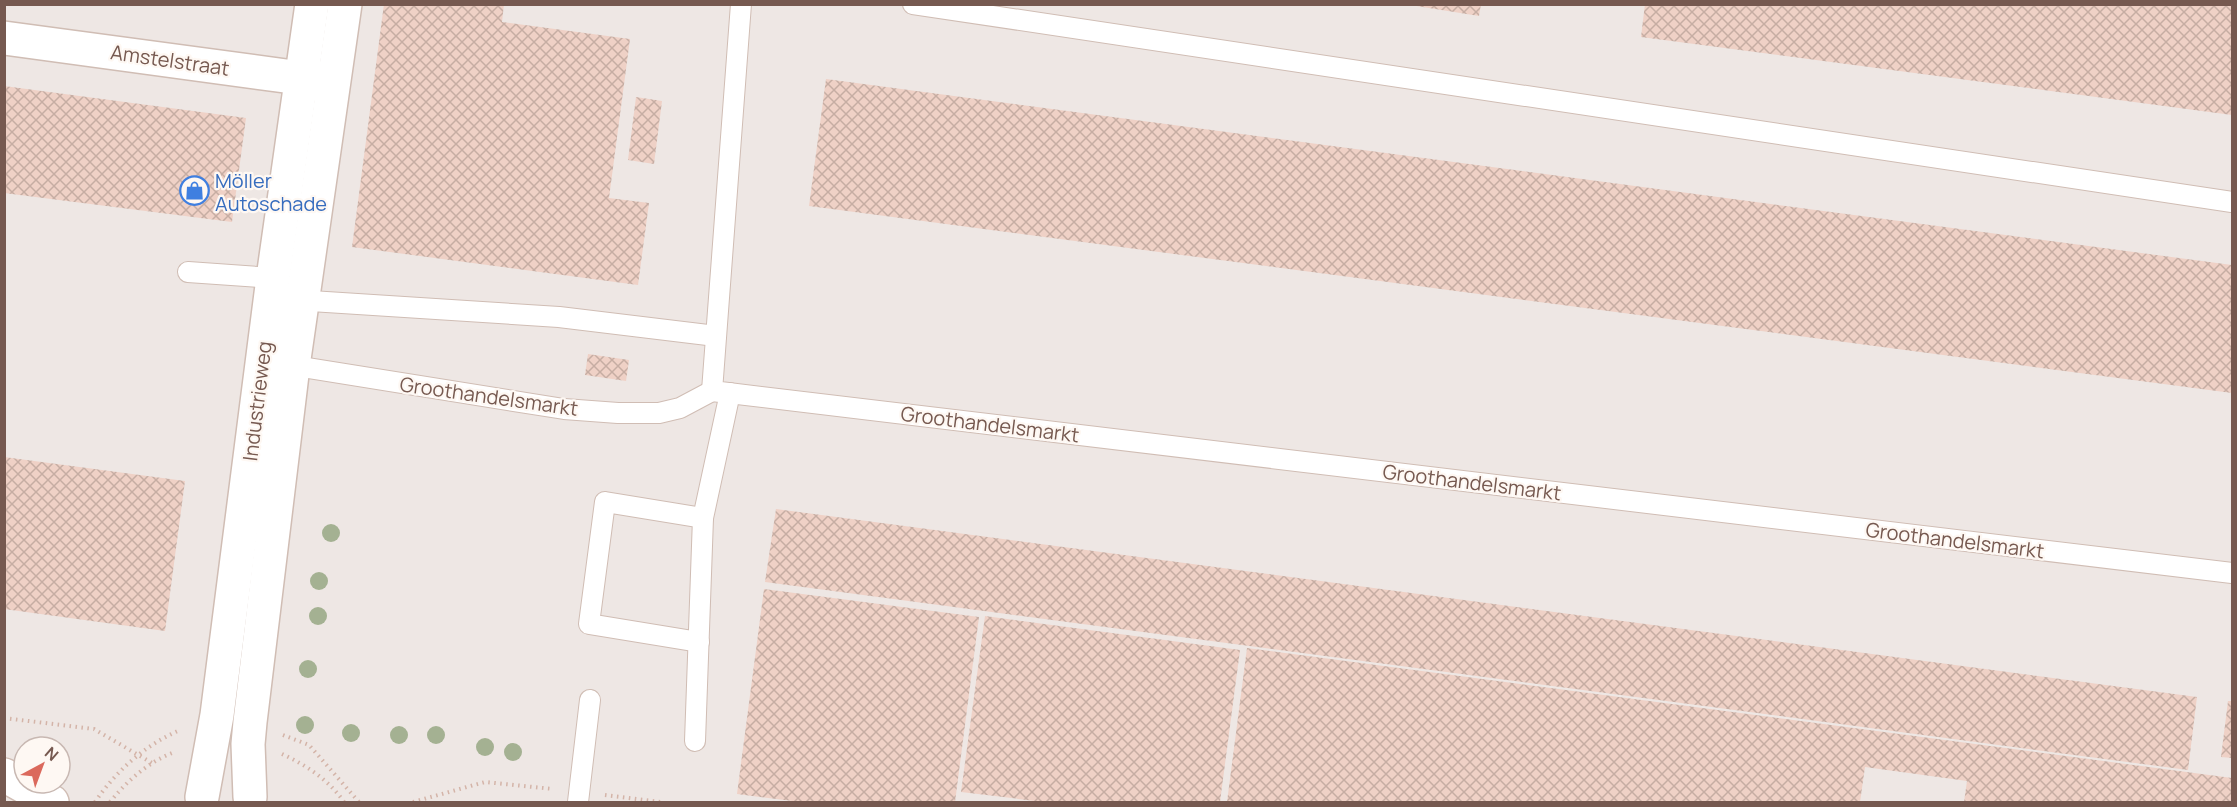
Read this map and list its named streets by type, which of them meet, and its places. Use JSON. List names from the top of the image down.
{
  "streets": {
    "street": ["Amstelstraat", "Industrieweg"],
    "lane": ["Groothandelsmarkt"]
  },
  "crossings": [
    ["Amstelstraat", "Industrieweg"],
    ["Groothandelsmarkt", "Industrieweg"]
  ],
  "places": {
    "shop": ["Möller Autoschade"]
  },
  "north": "top right"
}
